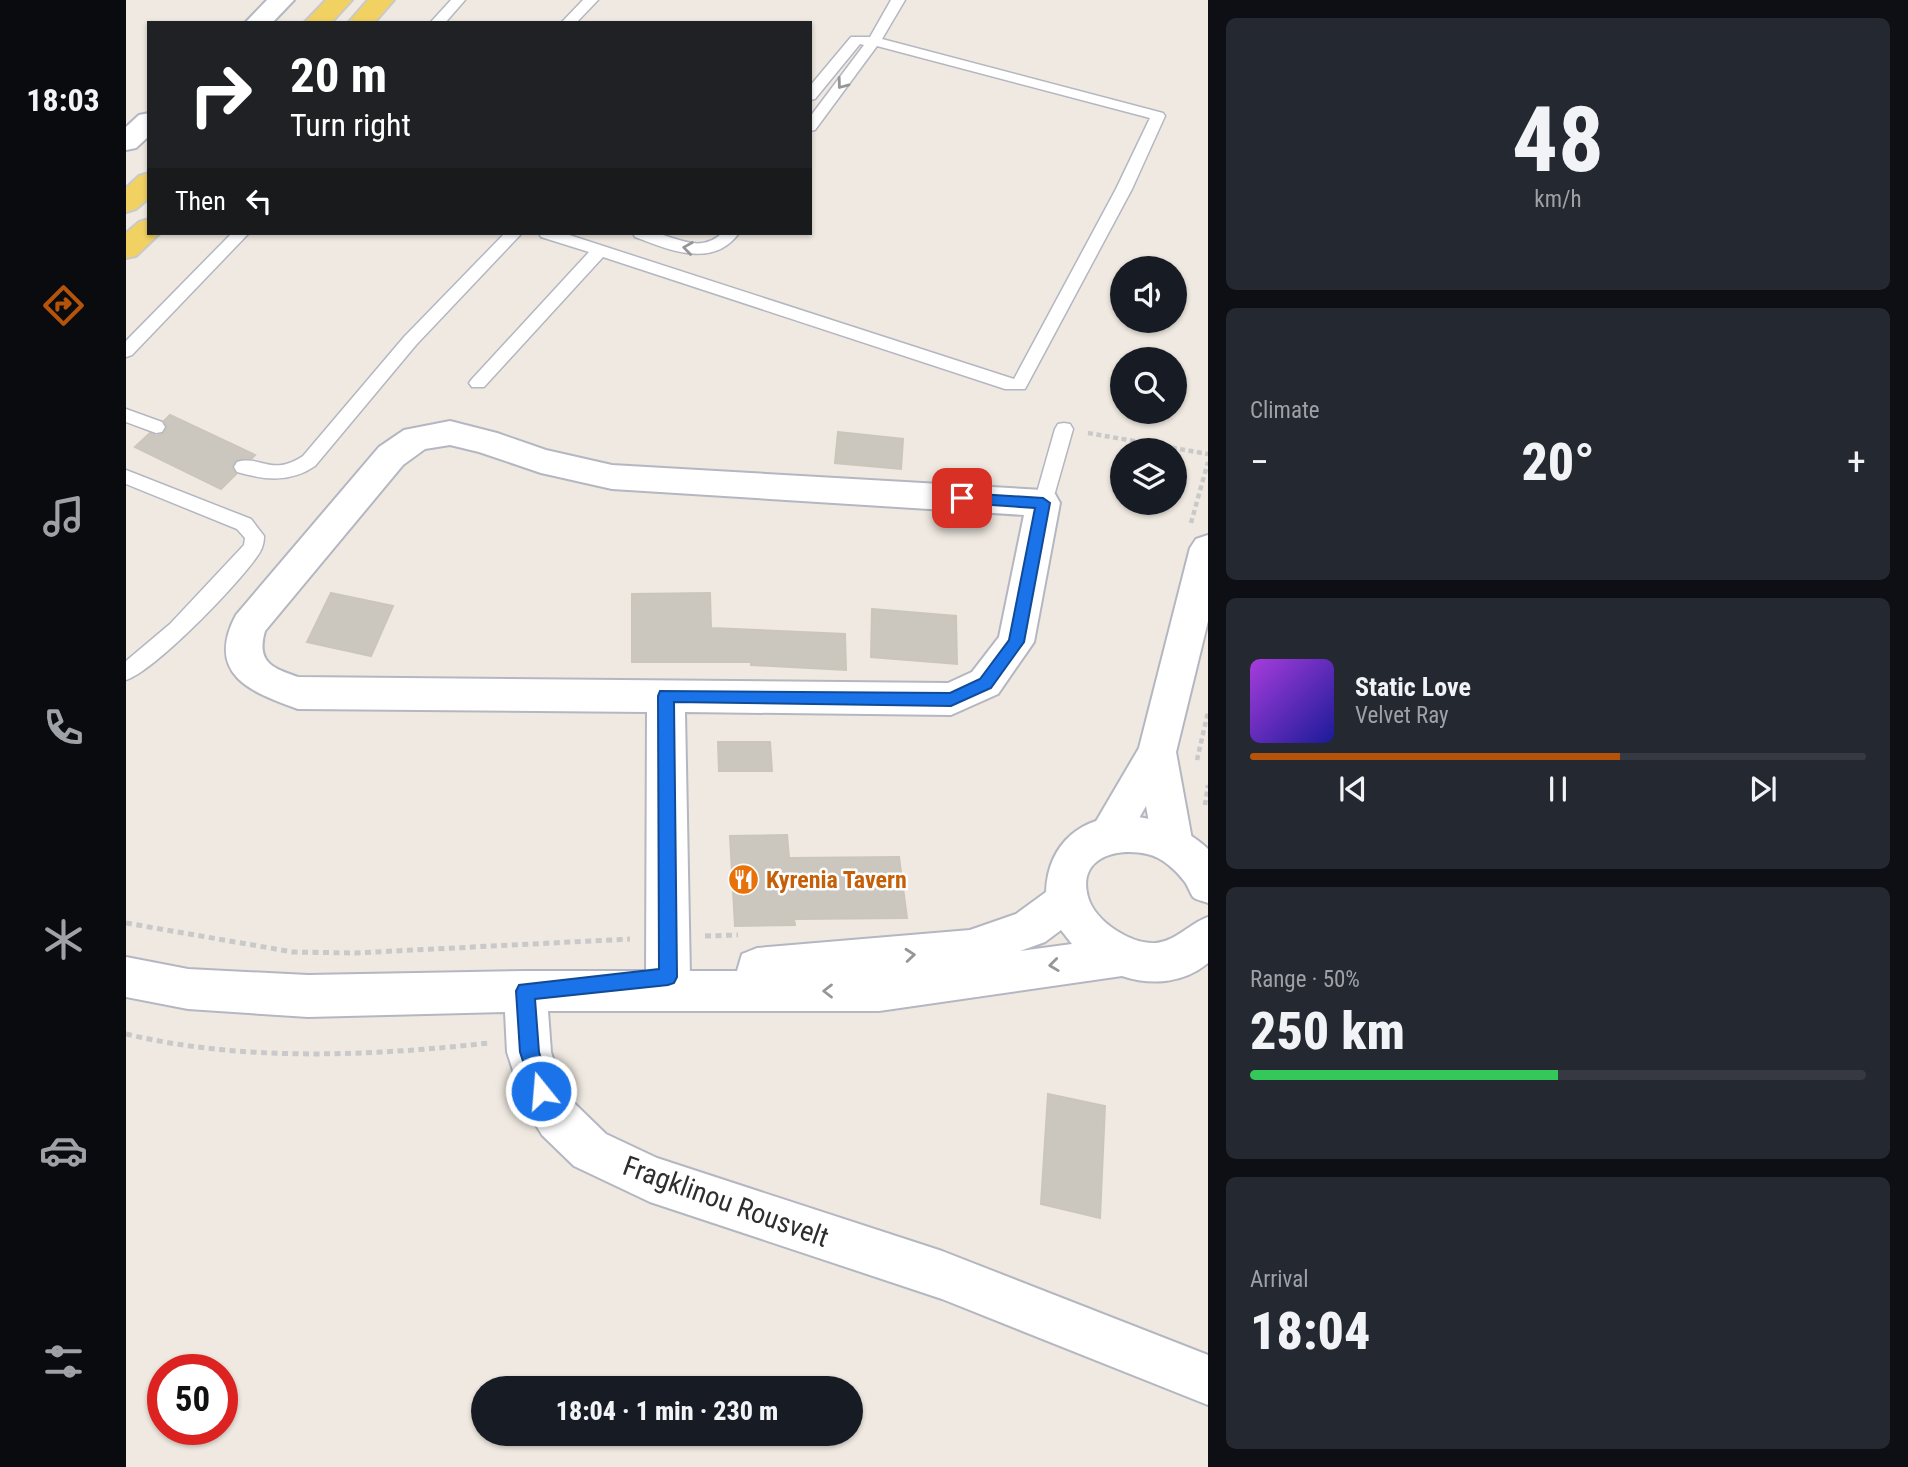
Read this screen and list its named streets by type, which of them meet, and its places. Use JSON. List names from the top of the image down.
{
  "streets": {
    "street": ["Fragklinou Rousvelt"]
  },
  "places": {
    "restaurant": ["Kyrenia Tavern"]
  },
  "page": {
    "tabs": "18:03",
    "tile": [
      ["48", "km/h"],
      "Climate",
      ["Range · 50%", "250 km"],
      ["Arrival", "18:04"]
    ],
    "turn": ["20 m", "Turn right"],
    "then": "Then",
    "heat": ["−", "20°", "+"],
    "song": ["Static Love", "Velvet Ray"],
    "limit": "50",
    "trip": "18:04 · 1 min · 230 m"
  }
}
